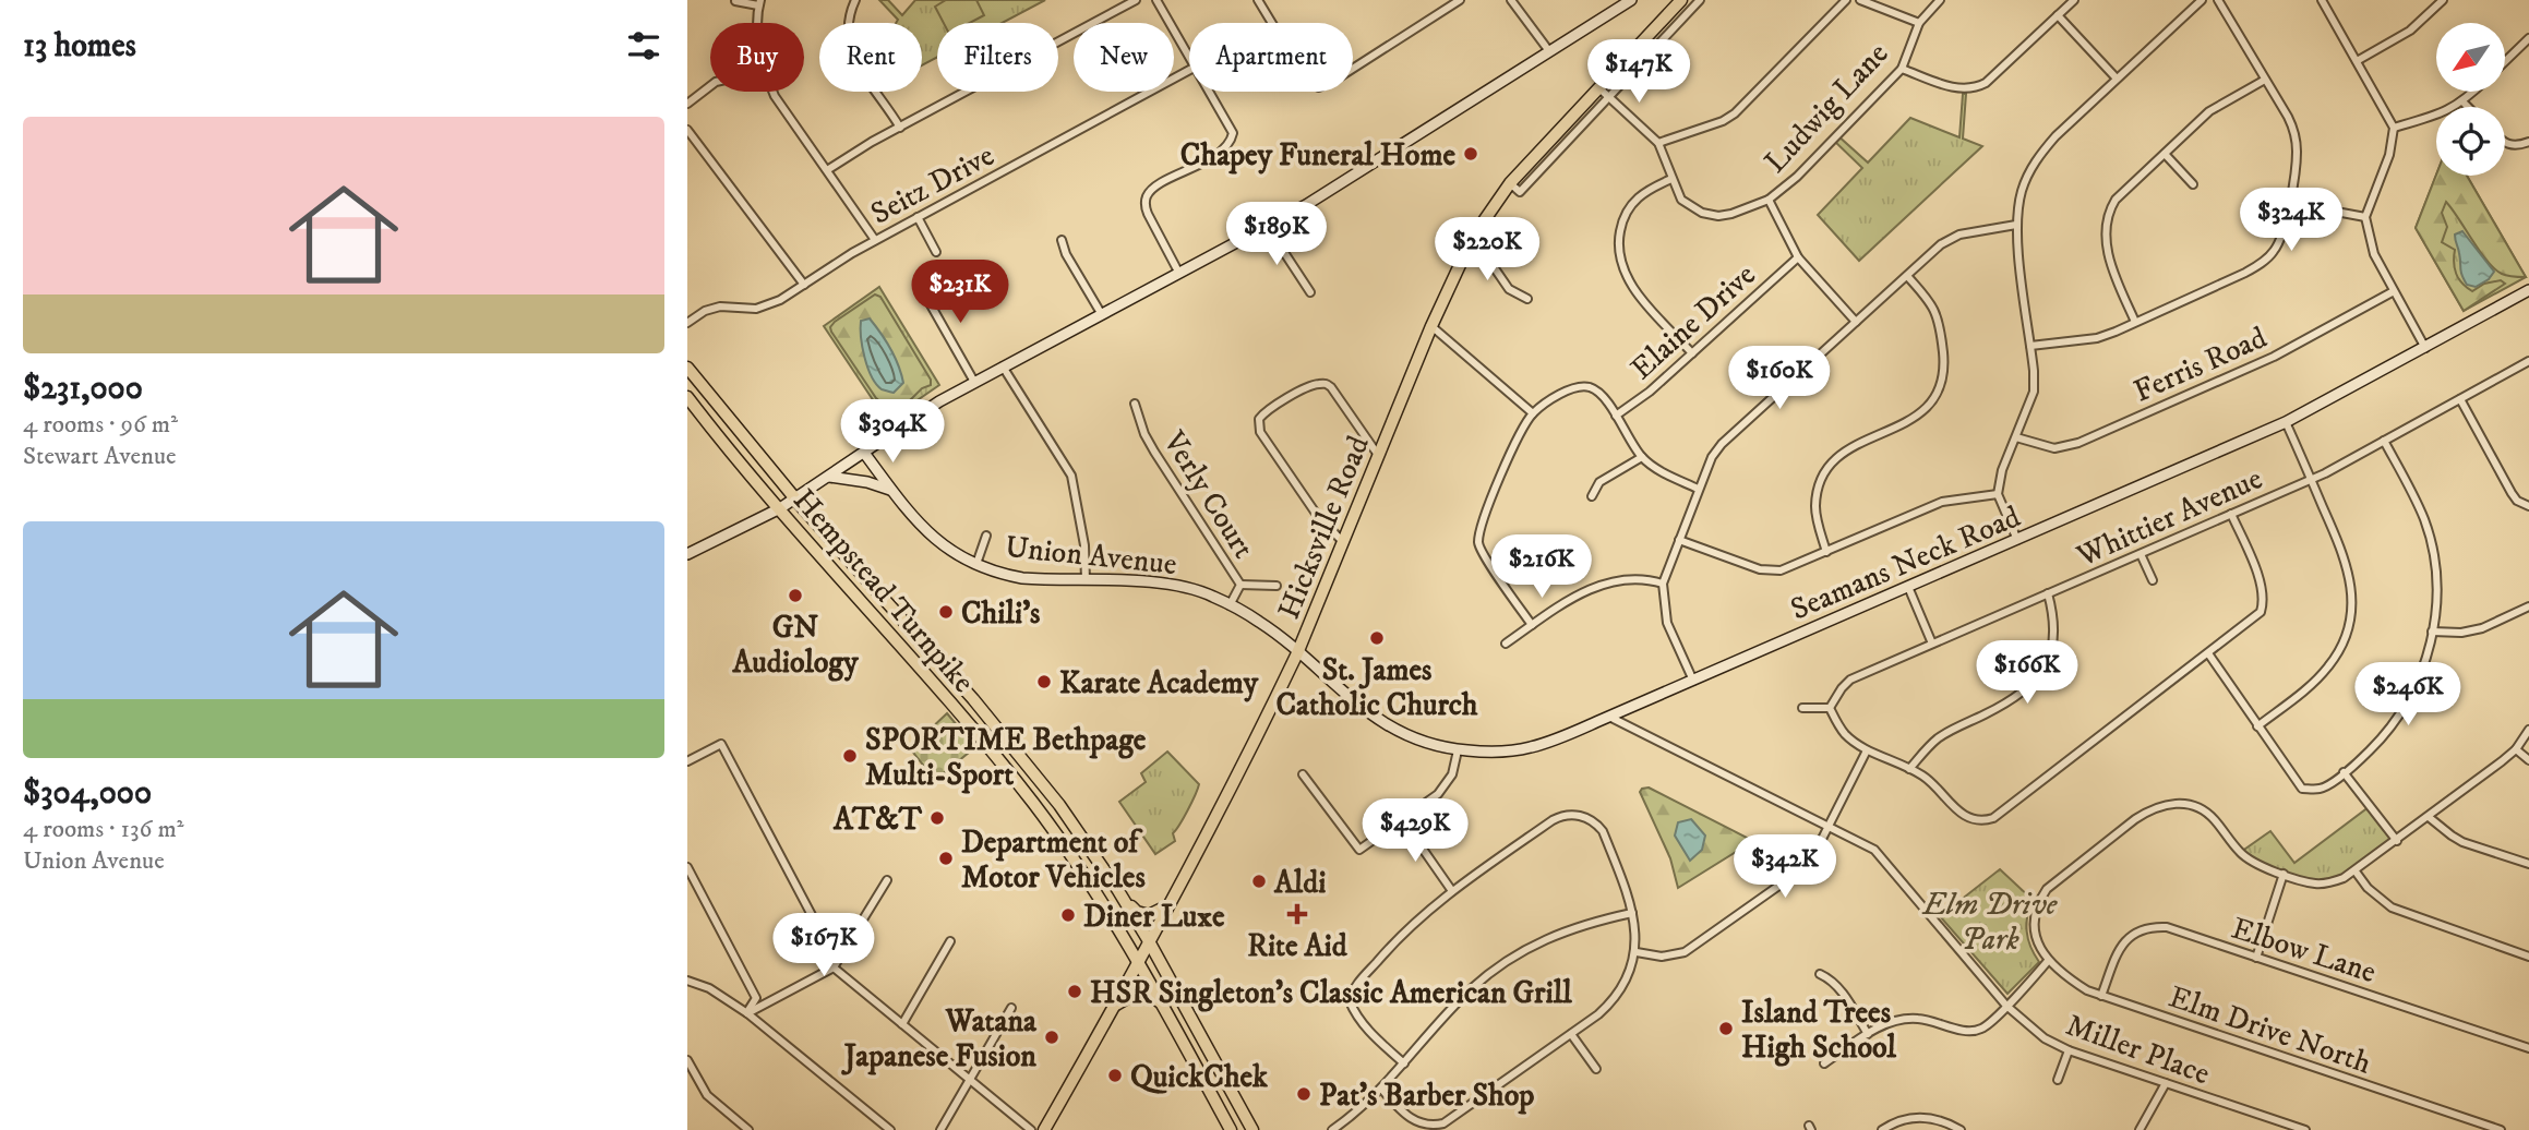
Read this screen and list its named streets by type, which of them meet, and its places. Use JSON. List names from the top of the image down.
{
  "streets": {
    "main road": [
      "Hicksville Road",
      "Union Avenue",
      "Seamans Neck Road",
      "Hempstead Turnpike"
    ],
    "street": [
      "Ludwig Lane",
      "Seitz Drive",
      "Elaine Drive",
      "Ferris Road",
      "Verly Court",
      "Whittier Avenue",
      "Elbow Lane",
      "Elm Drive North",
      "Miller Place"
    ]
  },
  "crossings": [
    ["Ludwig Lane", "Hicksville Road"],
    ["Verly Court", "Union Avenue"],
    ["Hicksville Road", "Union Avenue"],
    ["Hicksville Road", "Seamans Neck Road"],
    ["Hicksville Road", "Hempstead Turnpike"],
    ["Union Avenue", "Seamans Neck Road"],
    ["Seamans Neck Road", "Miller Place"],
    ["Elbow Lane", "Elm Drive North"]
  ],
  "parks": ["Elm Drive Park"],
  "places": {
    "other": [
      "Chapey Funeral Home",
      "GN Audiology",
      "Chili's",
      "St. James Catholic Church",
      "Karate Academy",
      "SPORTIME Bethpage Multi-Sport",
      "AT&T",
      "Department of Motor Vehicles",
      "Aldi",
      "Diner Luxe",
      "HSR Singleton's Classic American Grill",
      "Island Trees High School",
      "Watana Japanese Fusion",
      "QuickChek",
      "Pat’s Barber Shop"
    ],
    "health": ["Rite Aid"]
  },
  "north": "bottom left",
  "page": {
    "heading": "13 homes",
    "chip": [
      "Buy",
      "Rent",
      "Filters",
      "New",
      "Apartment"
    ],
    "price": [
      "$147K",
      "$324K",
      "$189K",
      "$220K",
      "$231K",
      "$160K",
      "$304K",
      "$216K",
      "$166K",
      "$246K",
      "$429K",
      "$342K",
      "$167K"
    ],
    "list": [
      {
        "name": "$231,000",
        "note": "4 rooms · 96 m² · Stewart Avenue"
      },
      {
        "name": "$304,000",
        "note": "4 rooms · 136 m² · Union Avenue"
      }
    ]
  }
}
